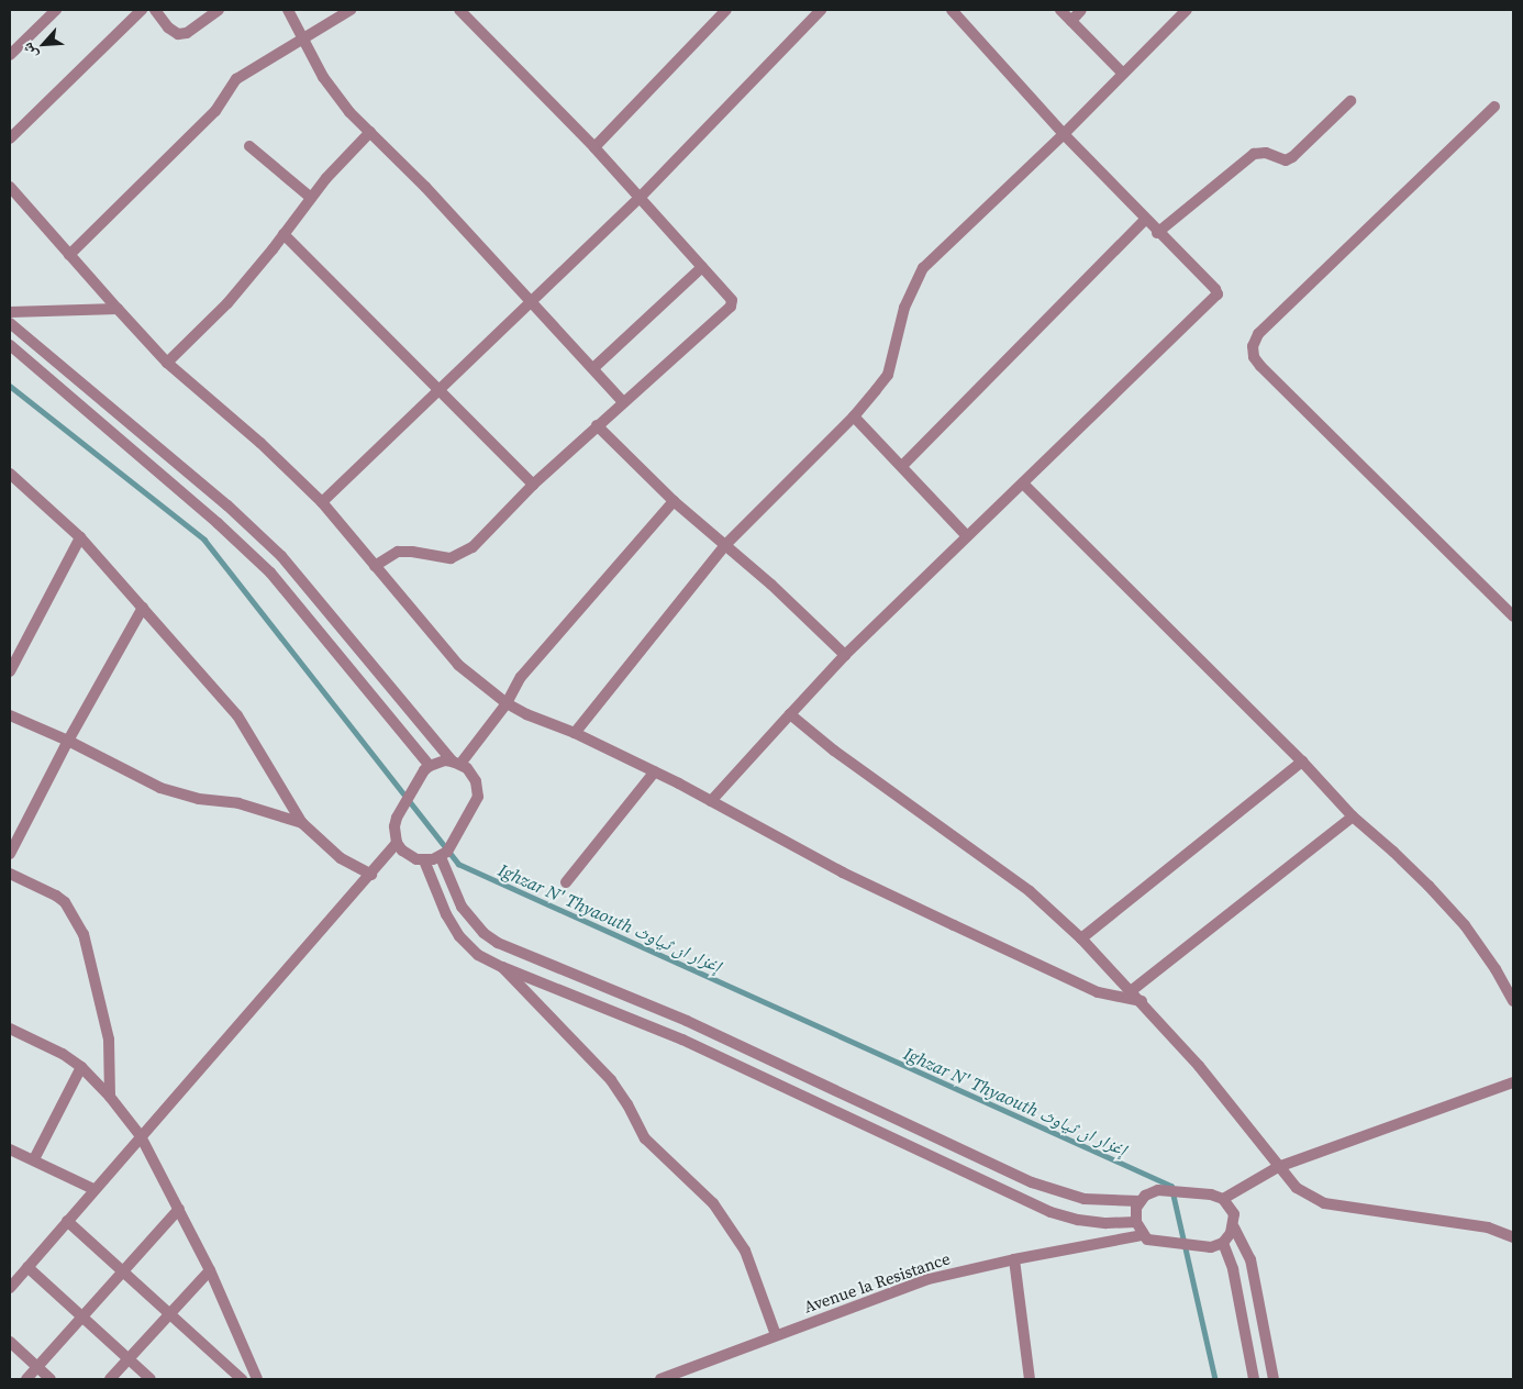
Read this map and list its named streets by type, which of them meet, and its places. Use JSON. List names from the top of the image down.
{
  "streets": {
    "street": ["Avenue la Resistance"]
  },
  "water": ["Ighzar N' Thyaouth إغزار ان ثياوث"],
  "north": "bottom left"
}
